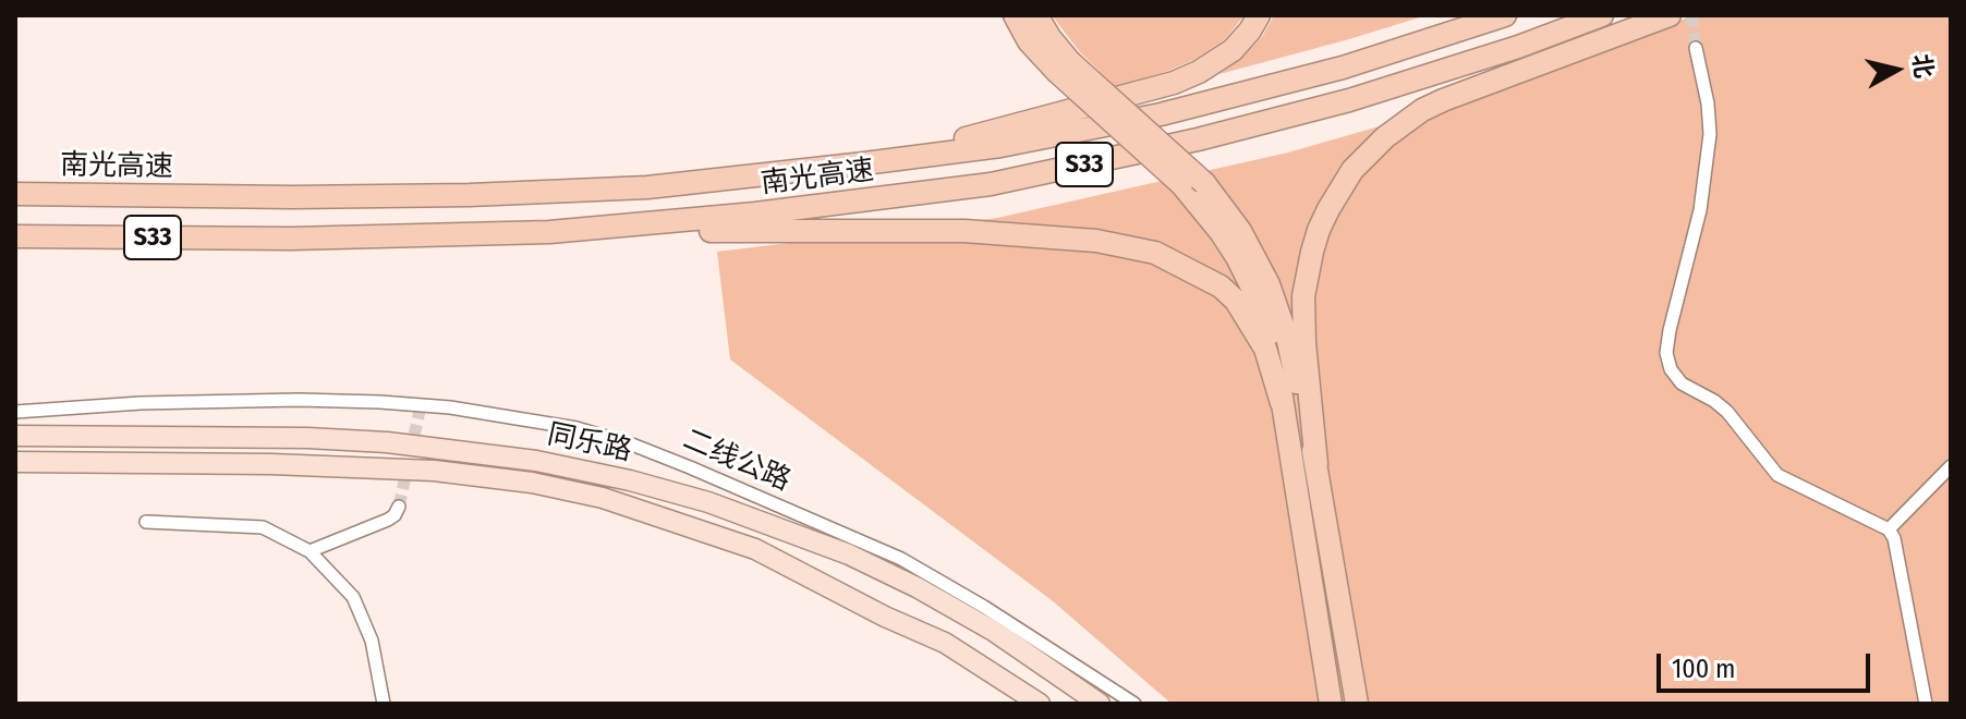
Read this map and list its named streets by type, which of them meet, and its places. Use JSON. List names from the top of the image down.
{
  "streets": {
    "highway": ["S33", "南光高速"],
    "main road": ["同乐路"],
    "street": ["二线公路"]
  },
  "scale_bar": "100 m",
  "north": "right"
}
